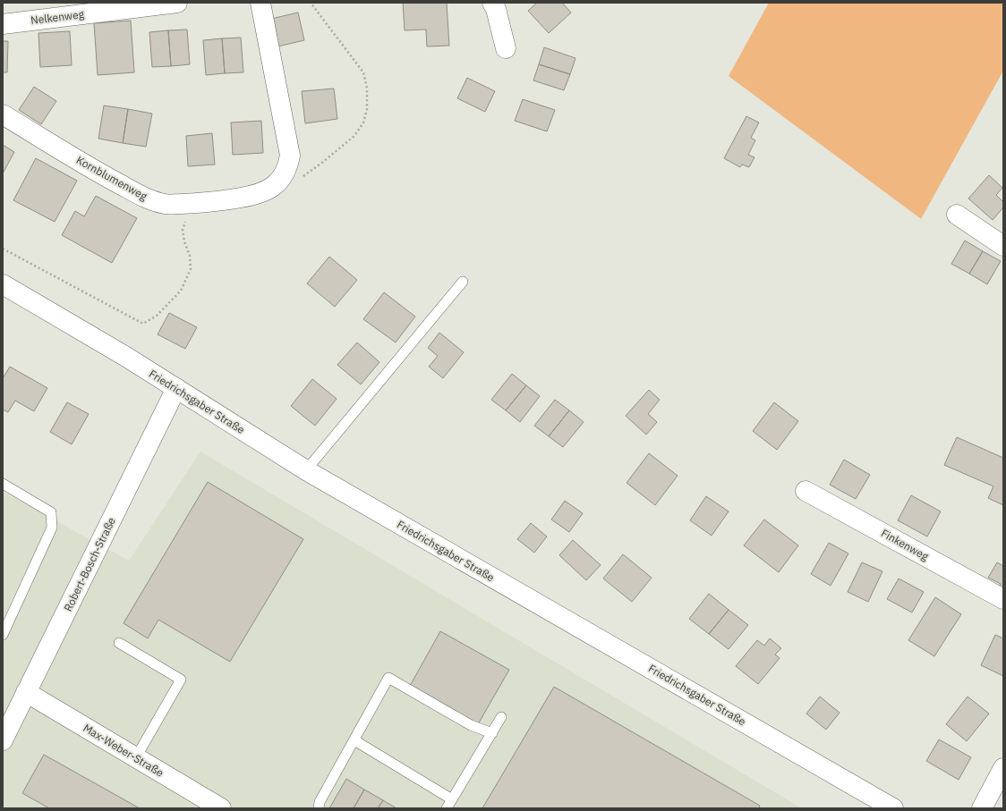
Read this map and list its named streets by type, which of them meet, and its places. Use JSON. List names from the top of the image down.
{
  "streets": {
    "street": [
      "Nelkenweg",
      "Kornblumenweg",
      "Friedrichsgaber Straße",
      "Finkenweg",
      "Robert-Bosch-Straße",
      "Max-Weber-Straße"
    ]
  },
  "crossings": [
    ["Friedrichsgaber Straße", "Robert-Bosch-Straße"],
    ["Robert-Bosch-Straße", "Max-Weber-Straße"]
  ]
}
